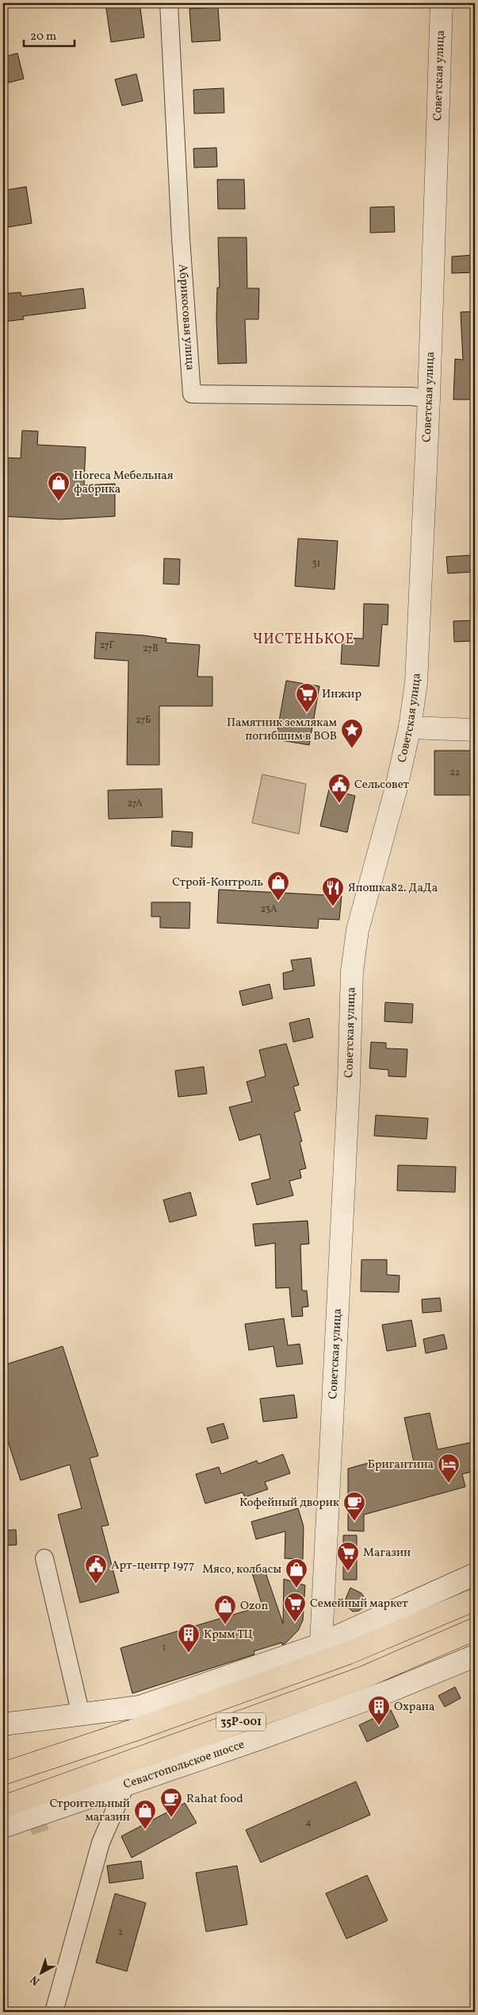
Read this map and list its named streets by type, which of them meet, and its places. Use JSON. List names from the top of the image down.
{
  "streets": {
    "main road": ["35Р-001"],
    "street": ["Советская улица", "Абрикосовая улица", "Севастопольское шоссе"]
  },
  "crossings": [
    ["Советская улица", "Абрикосовая улица"]
  ],
  "districts": ["ЧИСТЕНЬКОЕ"],
  "places": {
    "shop": [
      "Horeca Мебельная фабрика",
      "Строй-Контроль",
      "Мясо, колбасы",
      "Ozon",
      "Строительный магазин"
    ],
    "supermarket": ["Инжир", "Магазин", "Семейный маркет"],
    "place": ["Памятник землякам погибшим в ВОВ"],
    "public building": ["Сельсовет", "Арт-центр 1977"],
    "restaurant": ["Япошка82. ДаДа"],
    "hotel": ["Бригантина"],
    "cafe": ["Кофейный дворик", "Rahat food"],
    "building": ["Крым ТЦ", "Охрана"]
  },
  "house_numbers": [
    "31",
    "27Г",
    "27В",
    "27Б",
    "22",
    "27А",
    "23А",
    "1",
    "4",
    "2"
  ],
  "scale_bar": "20 m",
  "north": "bottom left"
}
